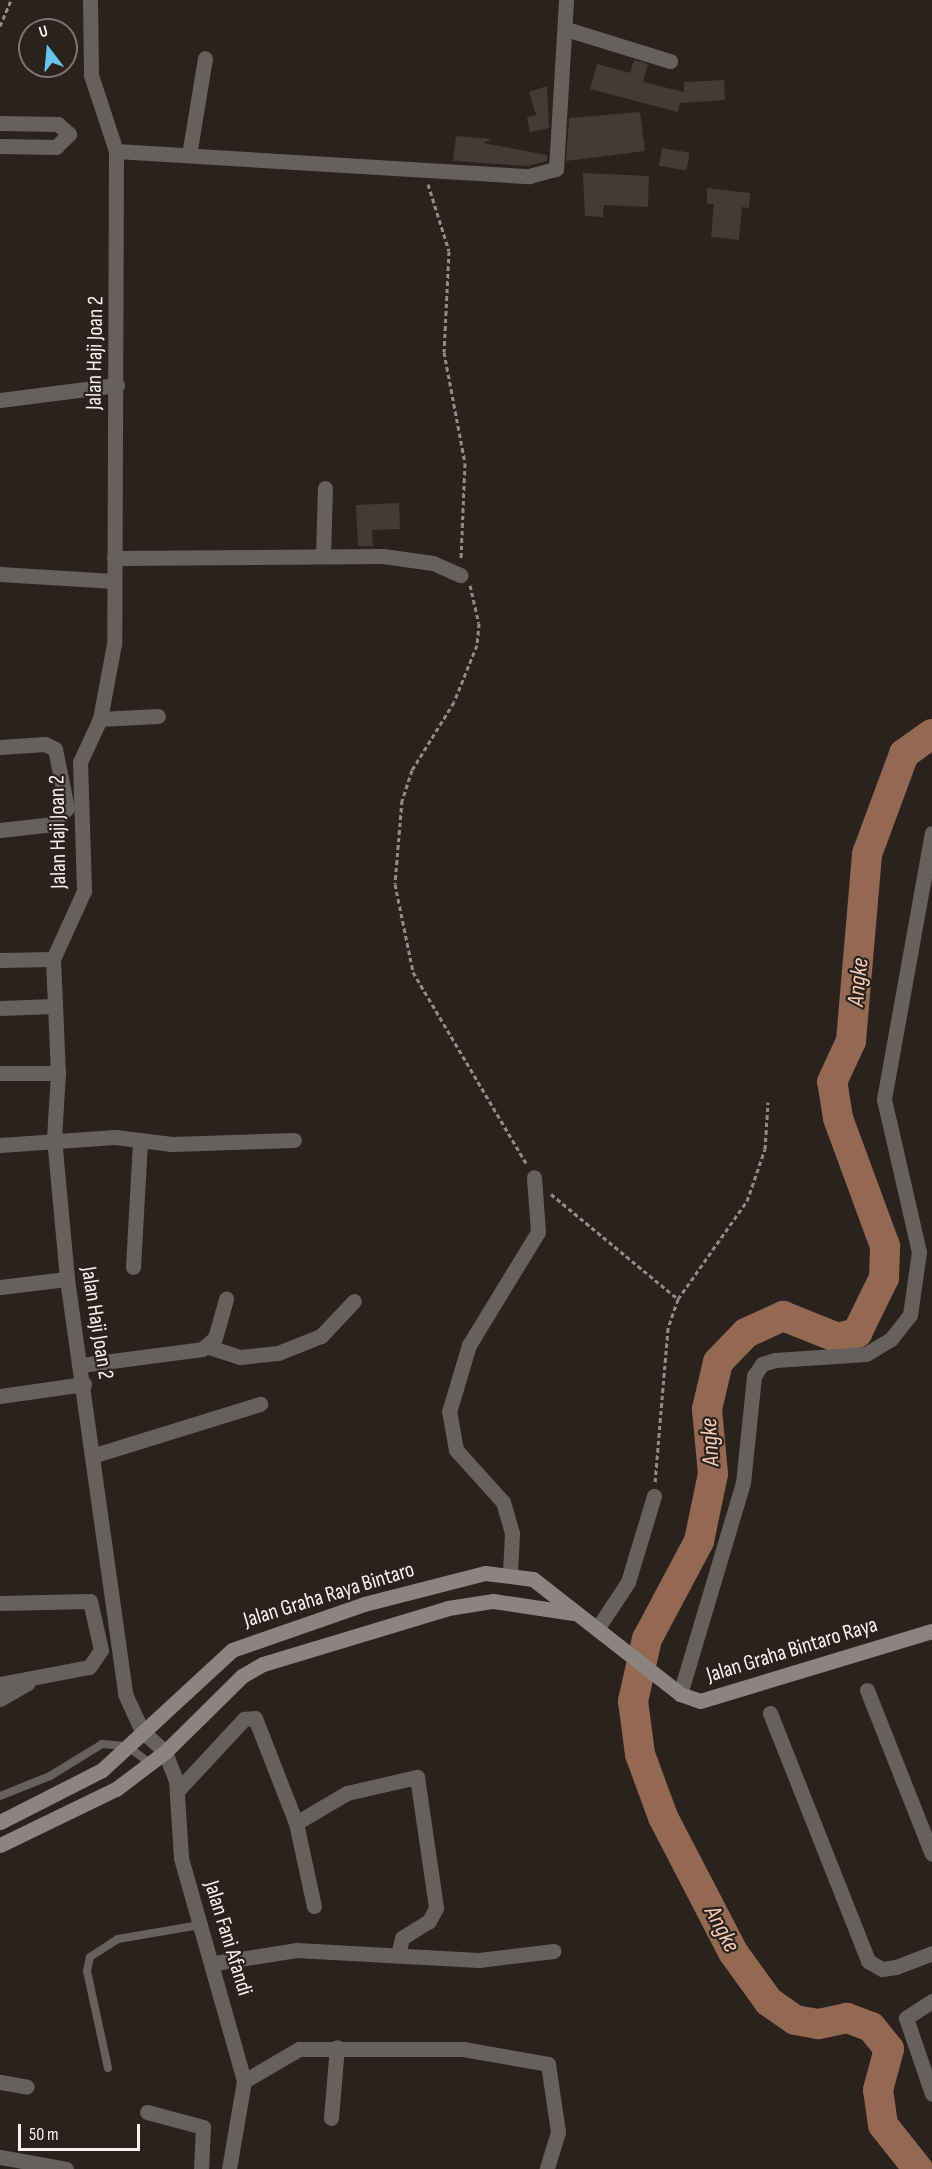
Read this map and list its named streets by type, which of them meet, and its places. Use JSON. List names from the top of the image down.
{
  "streets": {
    "main road": ["Jalan Graha Raya Bintaro", "Jalan Graha Bintaro Raya"],
    "street": ["Jalan Haji Joan 2", "Jalan Fani Afandi"]
  },
  "crossings": [
    ["Jalan Haji Joan 2", "Jalan Graha Raya Bintaro"],
    ["Jalan Haji Joan 2", "Jalan Fani Afandi"],
    ["Jalan Graha Raya Bintaro", "Jalan Graha Bintaro Raya"],
    ["Jalan Graha Raya Bintaro", "Jalan Fani Afandi"]
  ],
  "water": ["Angke"],
  "scale_bar": "50 m",
  "north": "top"
}
